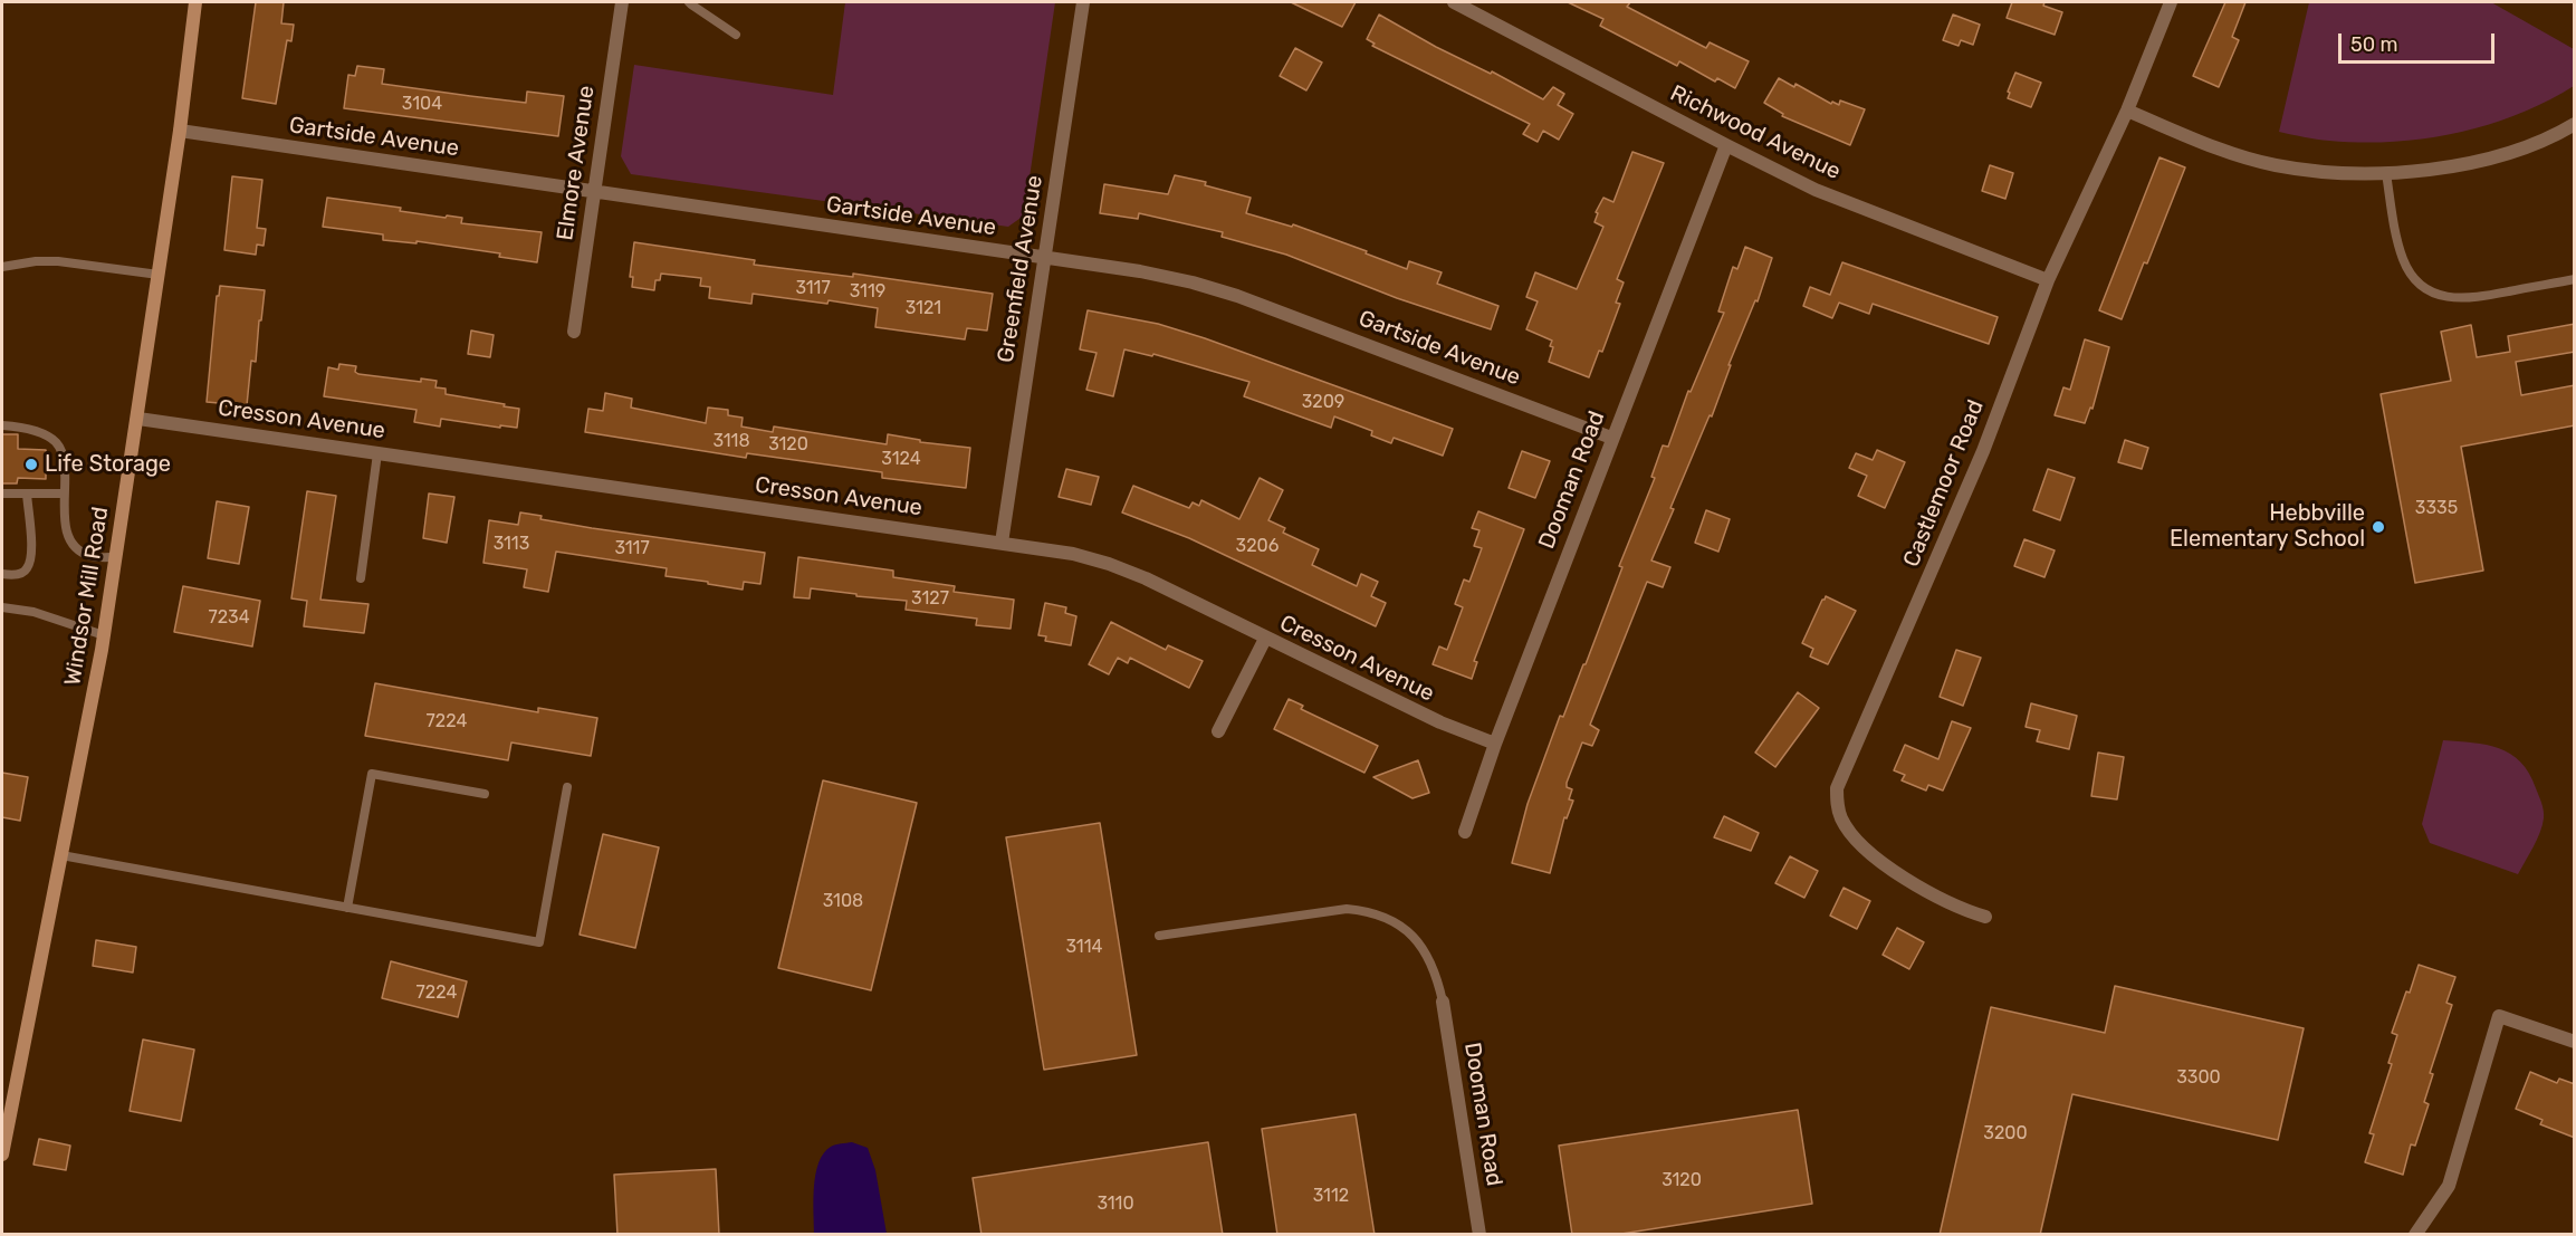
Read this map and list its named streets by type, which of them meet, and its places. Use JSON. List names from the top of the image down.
{
  "streets": {
    "main road": ["Windsor Mill Road"],
    "street": [
      "Richwood Avenue",
      "Gartside Avenue",
      "Elmore Avenue",
      "Greenfield Avenue",
      "Cresson Avenue",
      "Dooman Road",
      "Castlemoor Road"
    ]
  },
  "crossings": [
    ["Richwood Avenue", "Dooman Road"],
    ["Richwood Avenue", "Castlemoor Road"],
    ["Gartside Avenue", "Elmore Avenue"],
    ["Gartside Avenue", "Greenfield Avenue"],
    ["Gartside Avenue", "Dooman Road"],
    ["Gartside Avenue", "Windsor Mill Road"],
    ["Greenfield Avenue", "Cresson Avenue"],
    ["Cresson Avenue", "Dooman Road"],
    ["Cresson Avenue", "Windsor Mill Road"]
  ],
  "places": ["Life Storage", "Hebbville Elementary School"],
  "house_numbers": [
    "3104",
    "3117",
    "3119",
    "3121",
    "3209",
    "3118",
    "3120",
    "3124",
    "3335",
    "3113",
    "3206",
    "3117",
    "3127",
    "7234",
    "7224",
    "3108",
    "3114",
    "7224",
    "3300",
    "3200",
    "3120",
    "3112",
    "3110"
  ],
  "scale_bar": "50 m"
}
